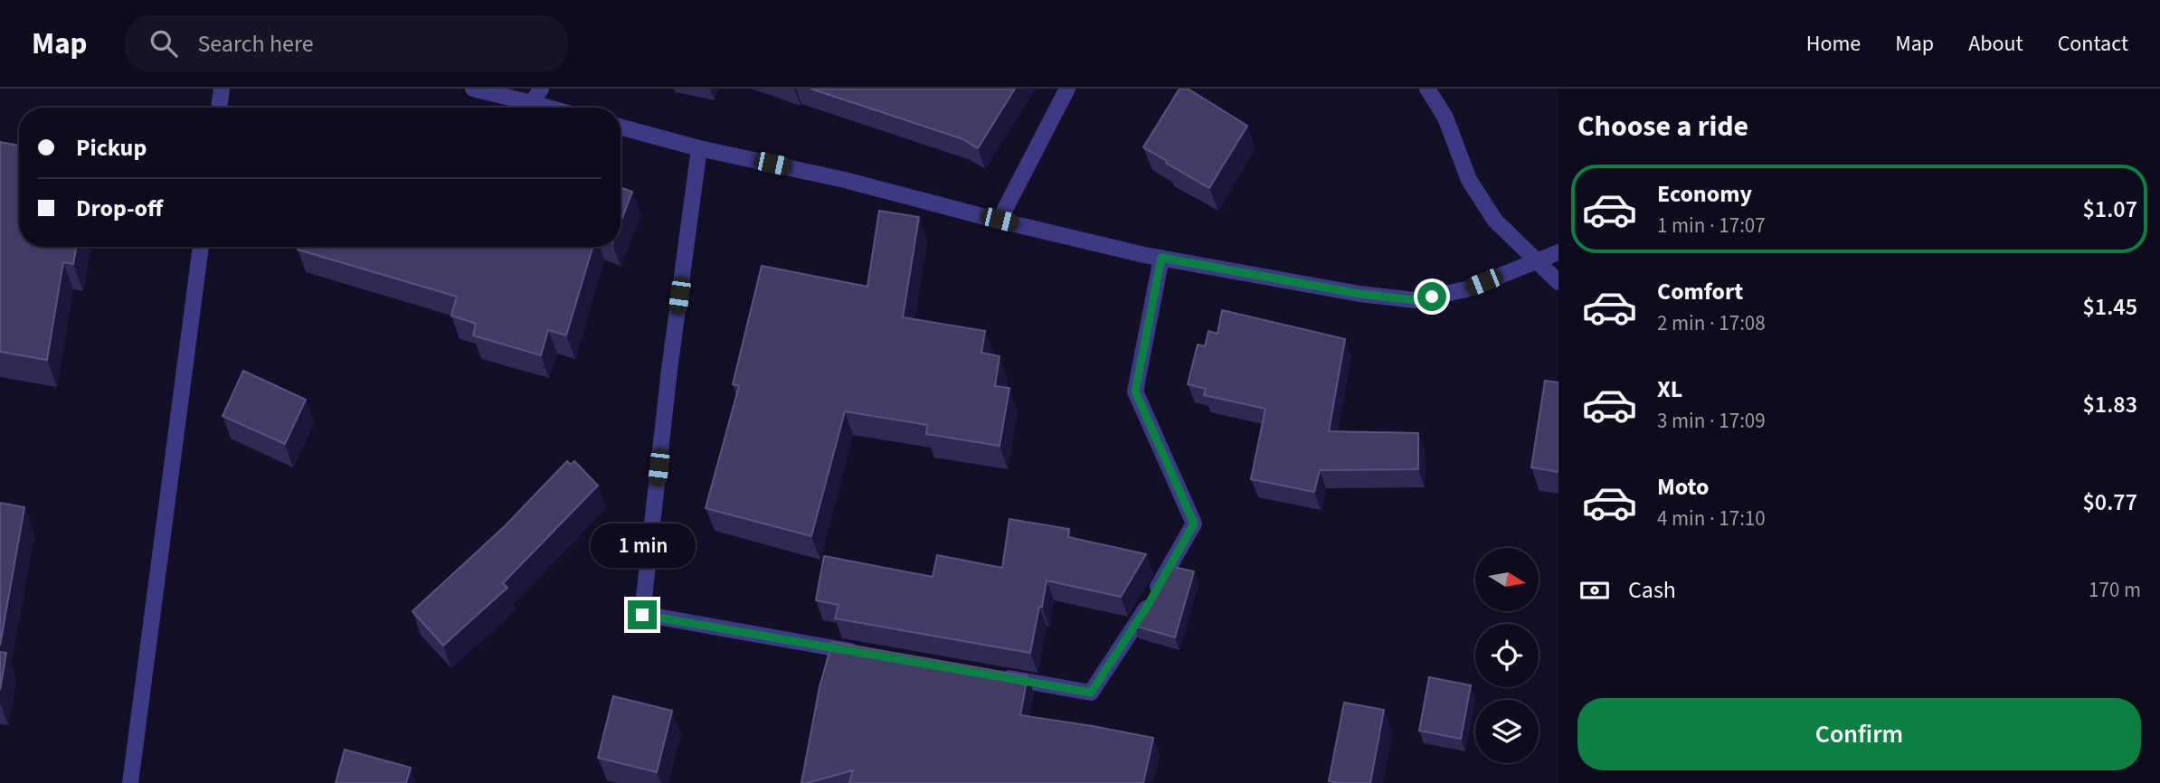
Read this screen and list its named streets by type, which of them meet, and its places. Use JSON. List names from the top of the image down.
{
  "north": "right",
  "page": {
    "header": "Map",
    "search": "Search here",
    "nav": [
      "Home",
      "Map",
      "About",
      "Contact"
    ],
    "heading": "Choose a ride",
    "banner": ["Pickup", "Drop-off"],
    "list": [
      {
        "name": "Economy",
        "note": "1 min · 17:07",
        "value": "$1.07"
      },
      {
        "name": "Comfort",
        "note": "2 min · 17:08",
        "value": "$1.45"
      },
      {
        "name": "XL",
        "note": "3 min · 17:09",
        "value": "$1.83"
      },
      {
        "name": "Moto",
        "note": "4 min · 17:10",
        "value": "$0.77"
      }
    ],
    "bubble": "1 min",
    "pay": ["Cash", "170 m"],
    "buttons": "Confirm"
  }
}
